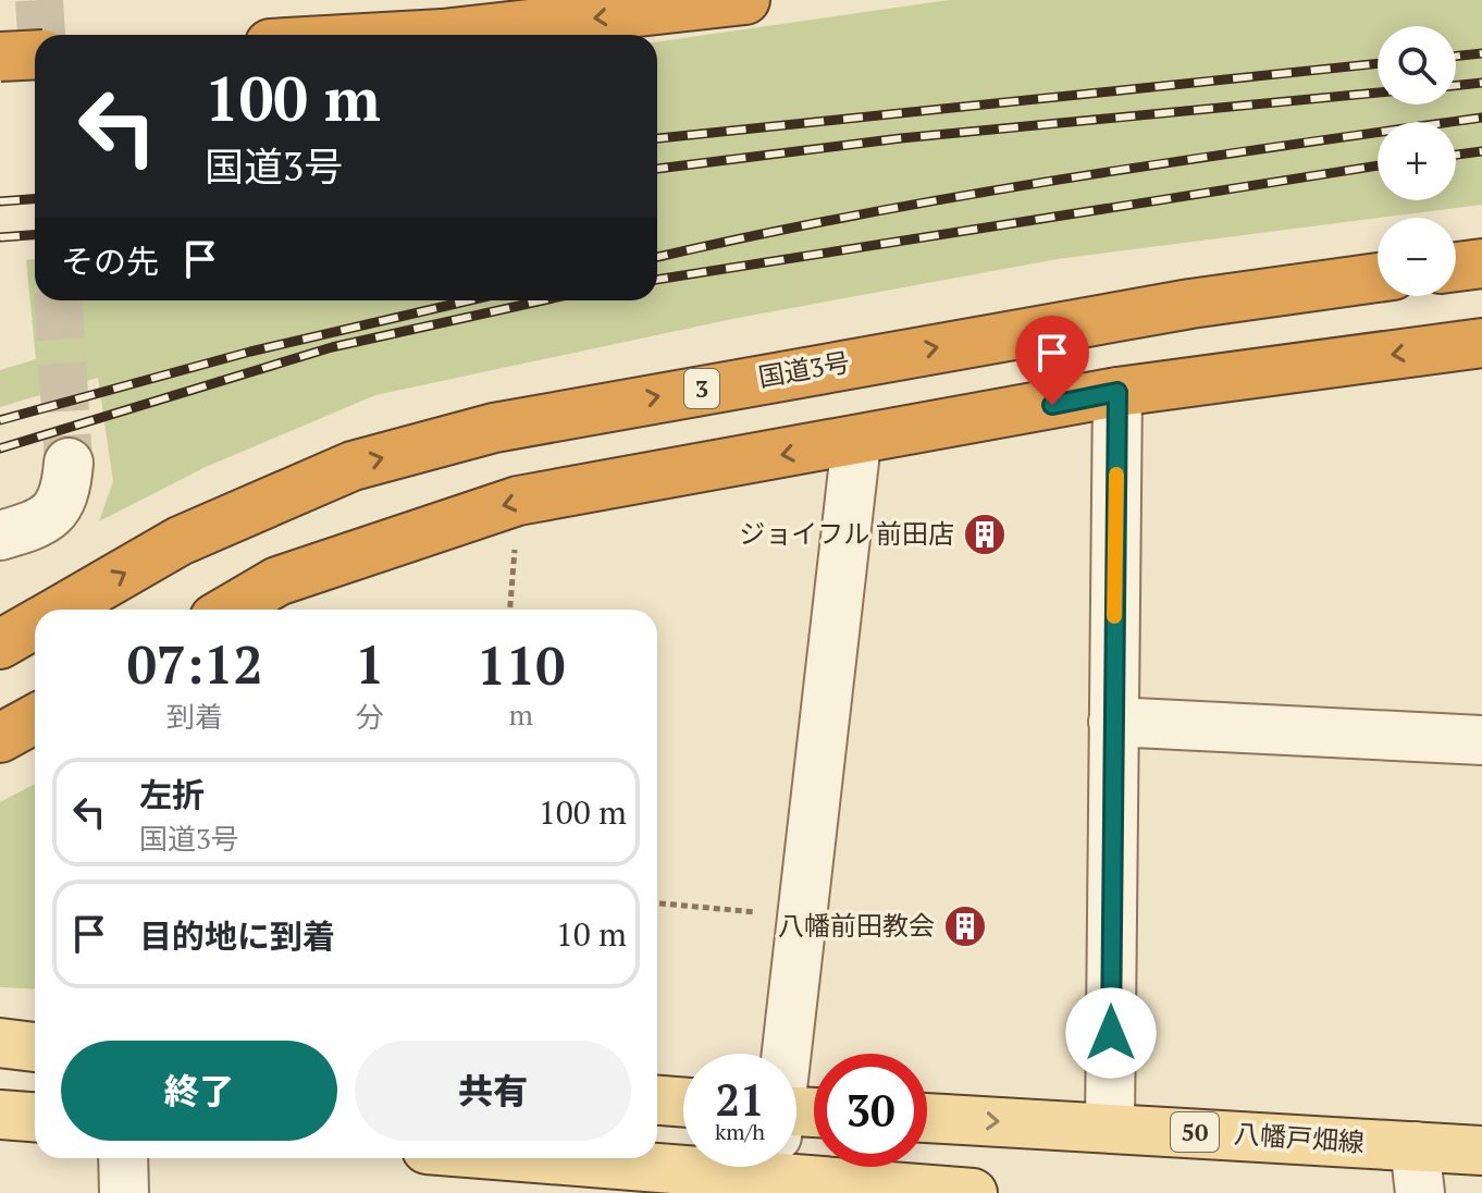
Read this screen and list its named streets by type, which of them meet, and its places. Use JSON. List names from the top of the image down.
{
  "streets": {
    "highway": ["国道3号", "3"],
    "main road": ["50", "八幡戸畑線"]
  },
  "places": {
    "building": ["ジョイフル 前田店", "八幡前田教会"]
  },
  "page": {
    "map_buttons": ["+", "−"],
    "turn": ["100 m", "国道3号"],
    "then": "その先",
    "eta": [
      "07:12",
      "到着",
      "1",
      "分",
      "110",
      "m"
    ],
    "list": [
      {
        "name": "左折",
        "note": "国道3号",
        "value": "100 m"
      },
      {
        "name": "目的地に到着",
        "value": "10 m"
      }
    ],
    "buttons": ["終了", "共有"],
    "speed": "21 km/h",
    "limit": "30"
  }
}
